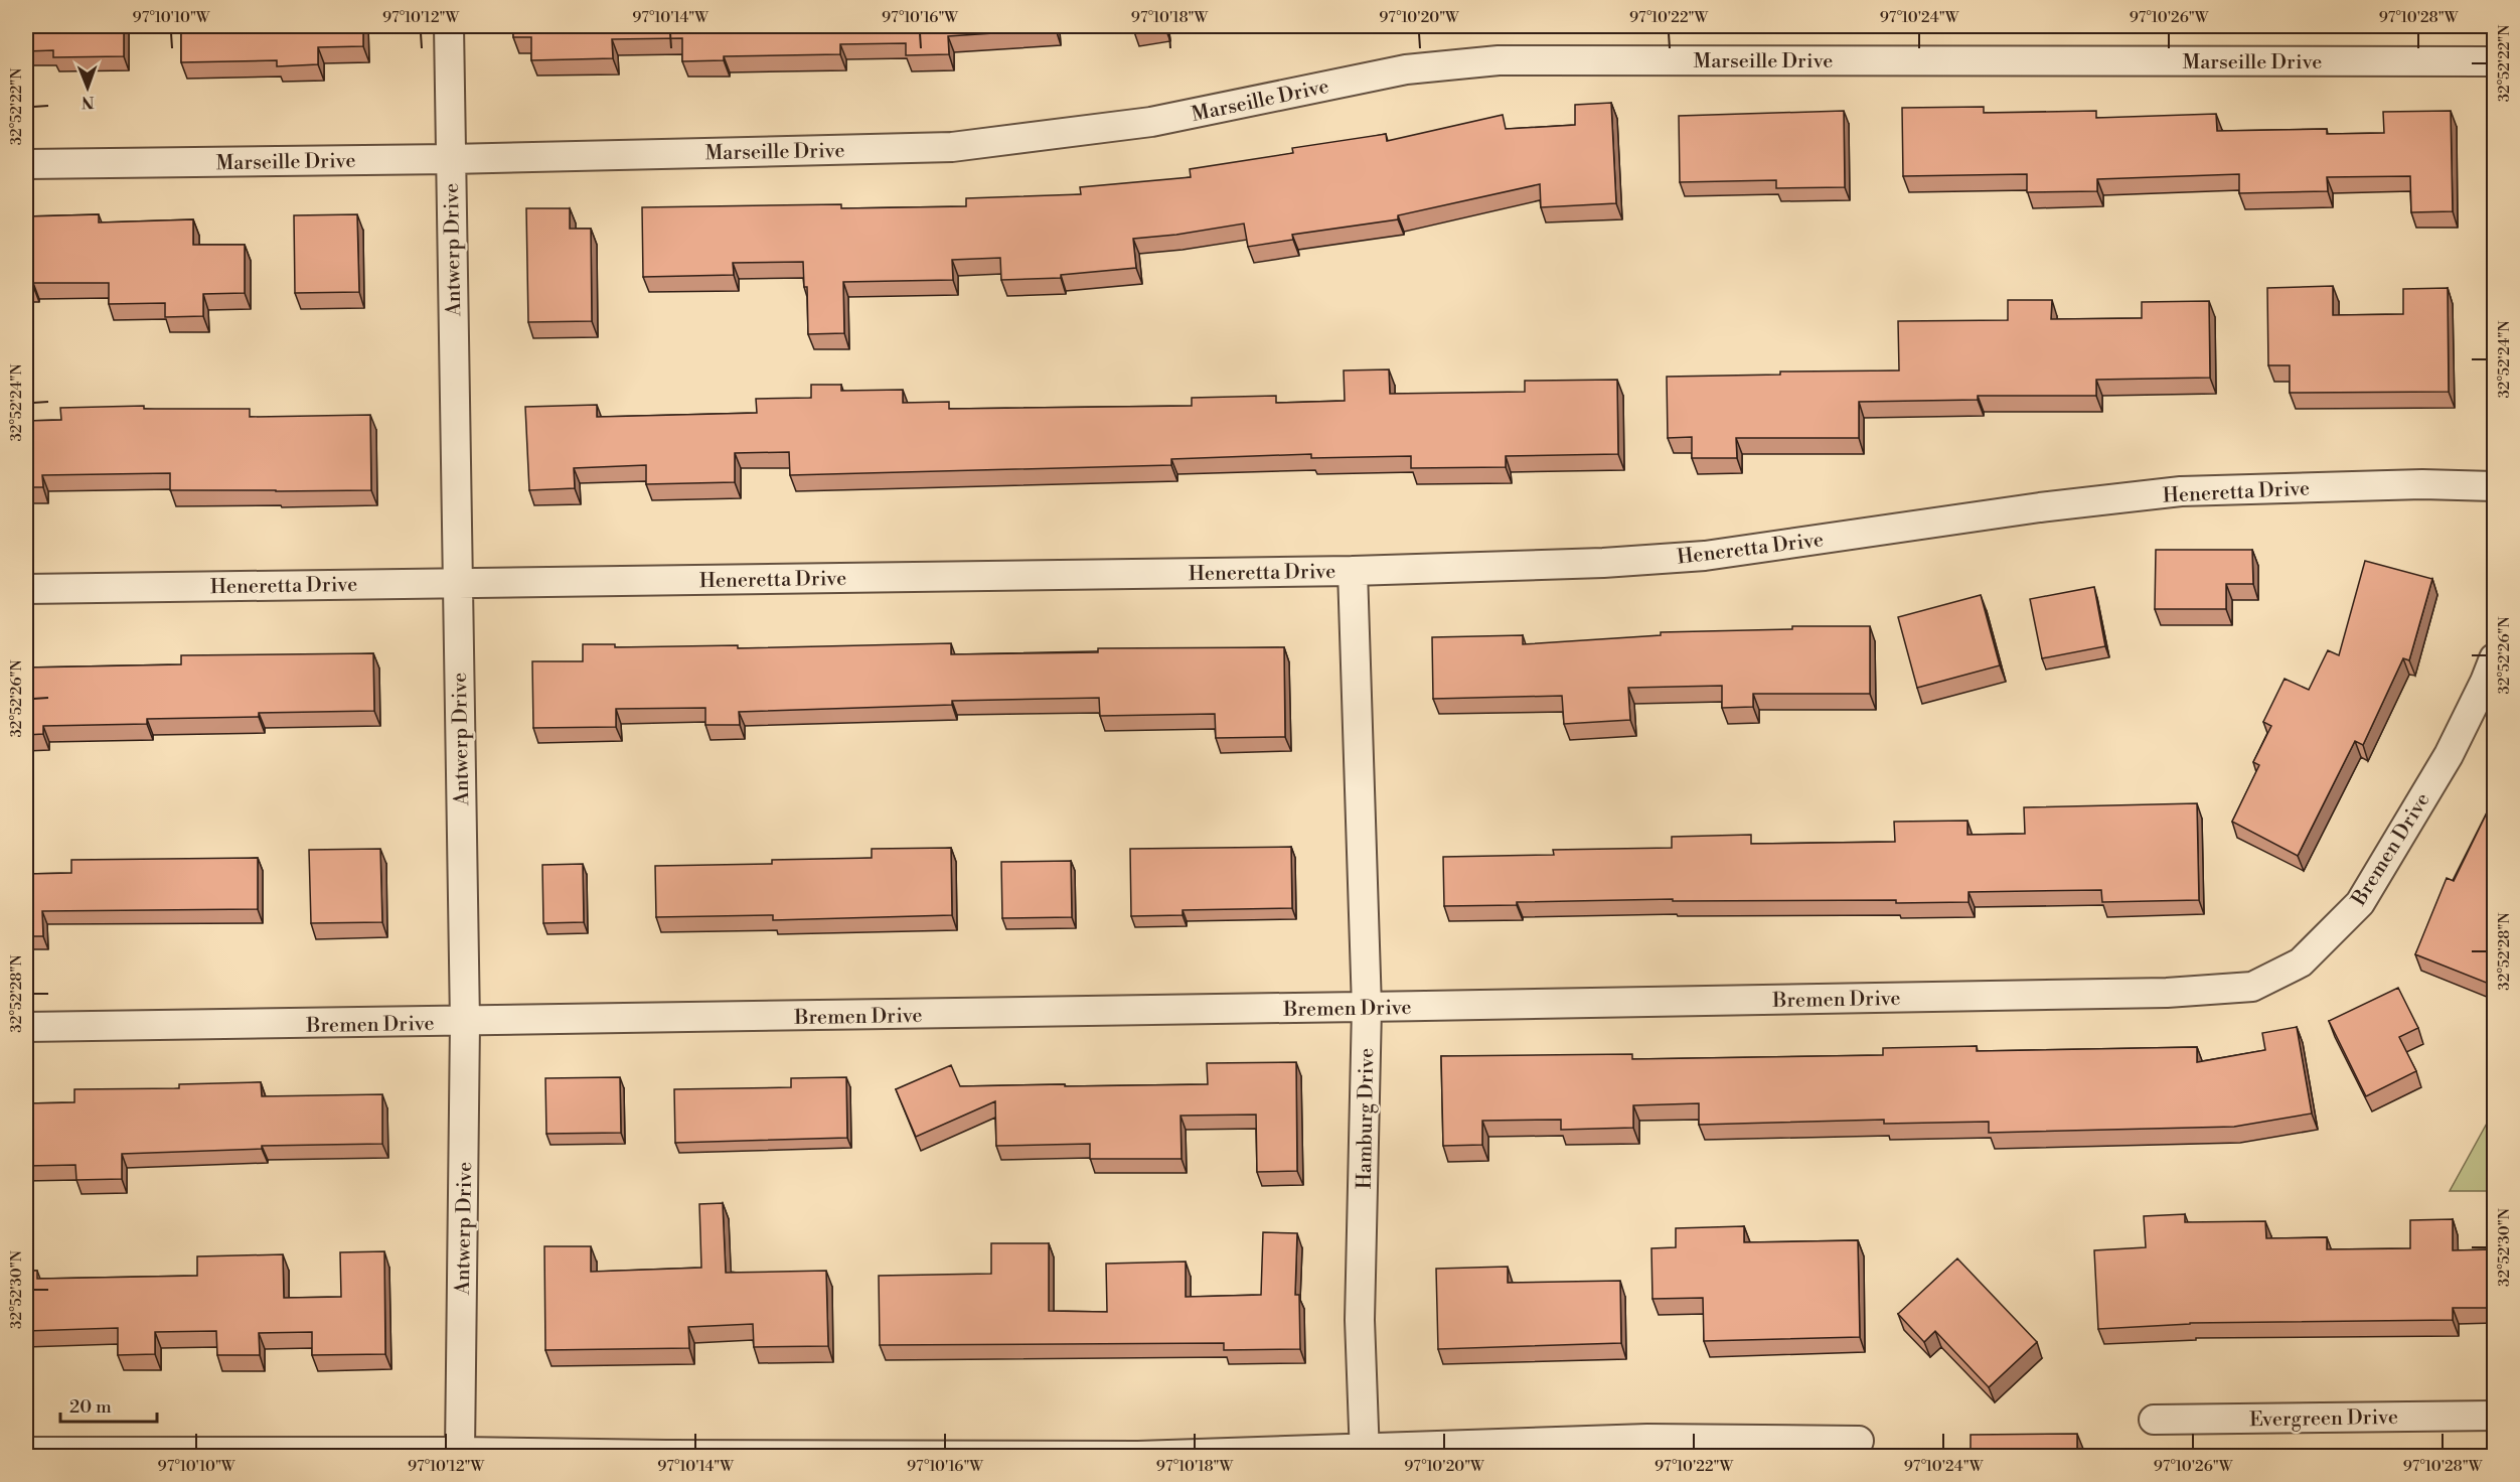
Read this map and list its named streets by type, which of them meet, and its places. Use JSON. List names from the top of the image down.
{
  "streets": {
    "street": [
      "Marseille Drive",
      "Antwerp Drive",
      "Heneretta Drive",
      "Bremen Drive",
      "Hamburg Drive",
      "Evergreen Drive"
    ]
  },
  "crossings": [
    ["Marseille Drive", "Antwerp Drive"],
    ["Antwerp Drive", "Heneretta Drive"],
    ["Antwerp Drive", "Bremen Drive"],
    ["Heneretta Drive", "Hamburg Drive"],
    ["Bremen Drive", "Hamburg Drive"]
  ],
  "scale_bar": "20 m",
  "north": "bottom",
  "coordinates": [
    "97°10'10\"W",
    "97°10'12\"W",
    "97°10'14\"W",
    "97°10'16\"W",
    "97°10'18\"W",
    "97°10'20\"W",
    "97°10'22\"W",
    "97°10'24\"W",
    "97°10'26\"W",
    "97°10'28\"W",
    "32°52'22\"N",
    "32°52'24\"N",
    "32°52'26\"N",
    "32°52'28\"N",
    "32°52'30\"N"
  ]
}
